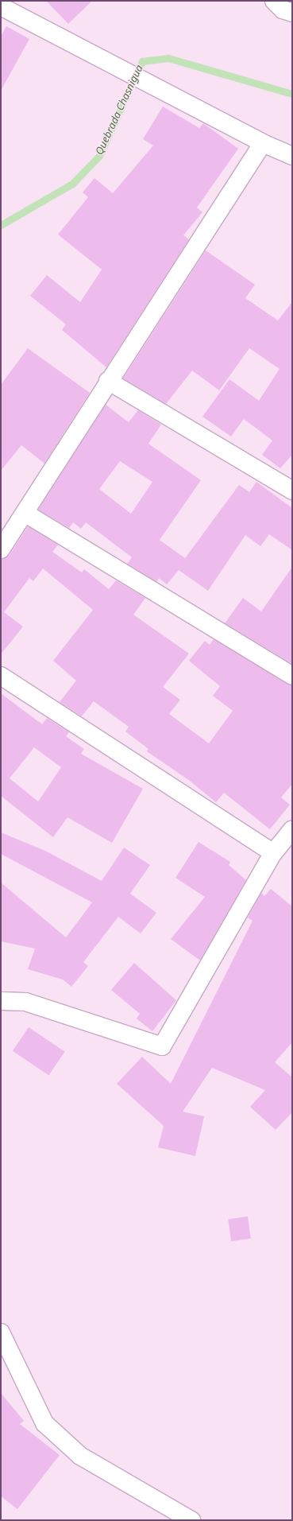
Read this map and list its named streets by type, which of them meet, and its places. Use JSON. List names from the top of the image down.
{
  "water": ["Quebrada Chasnigua"]
}
